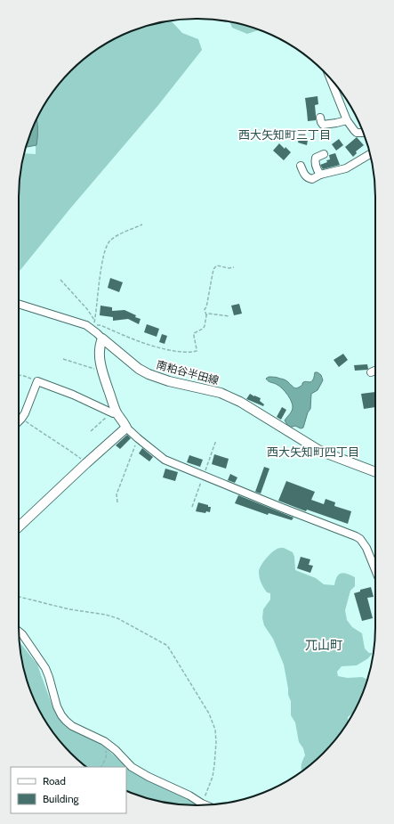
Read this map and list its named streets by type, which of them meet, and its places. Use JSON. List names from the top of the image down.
{
  "streets": {
    "main road": ["南粕谷半田線"]
  },
  "districts": ["西大矢知町三丁目", "西大矢知町四丁目", "兀山町"],
  "legend": ["Road", "Building"]
}
